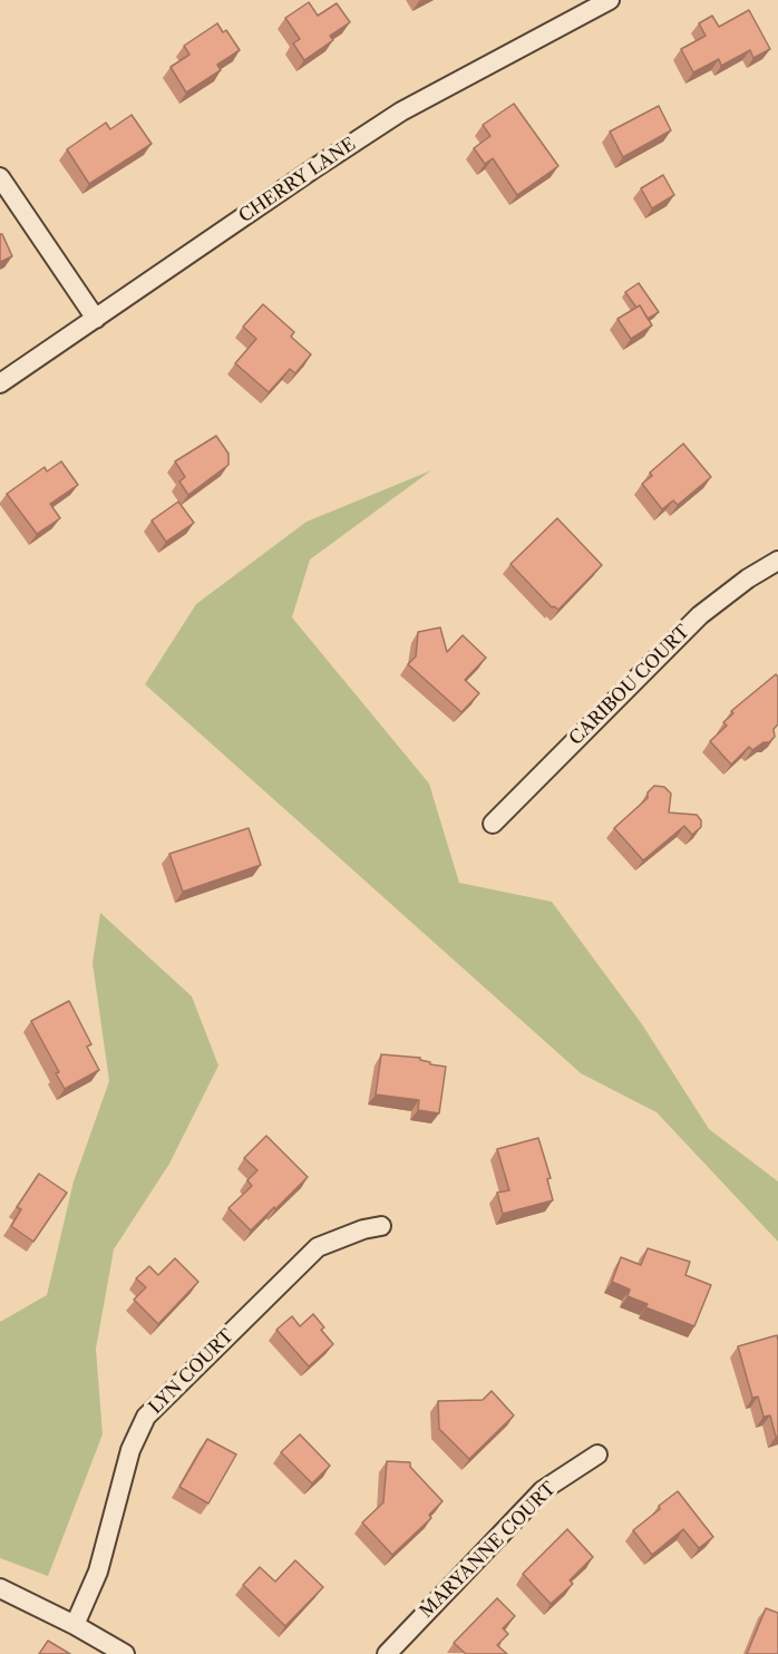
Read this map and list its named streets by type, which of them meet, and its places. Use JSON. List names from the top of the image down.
{
  "streets": {
    "street": [
      "CHERRY LANE",
      "CARIBOU COURT",
      "LYN COURT",
      "MARYANNE COURT"
    ]
  }
}
